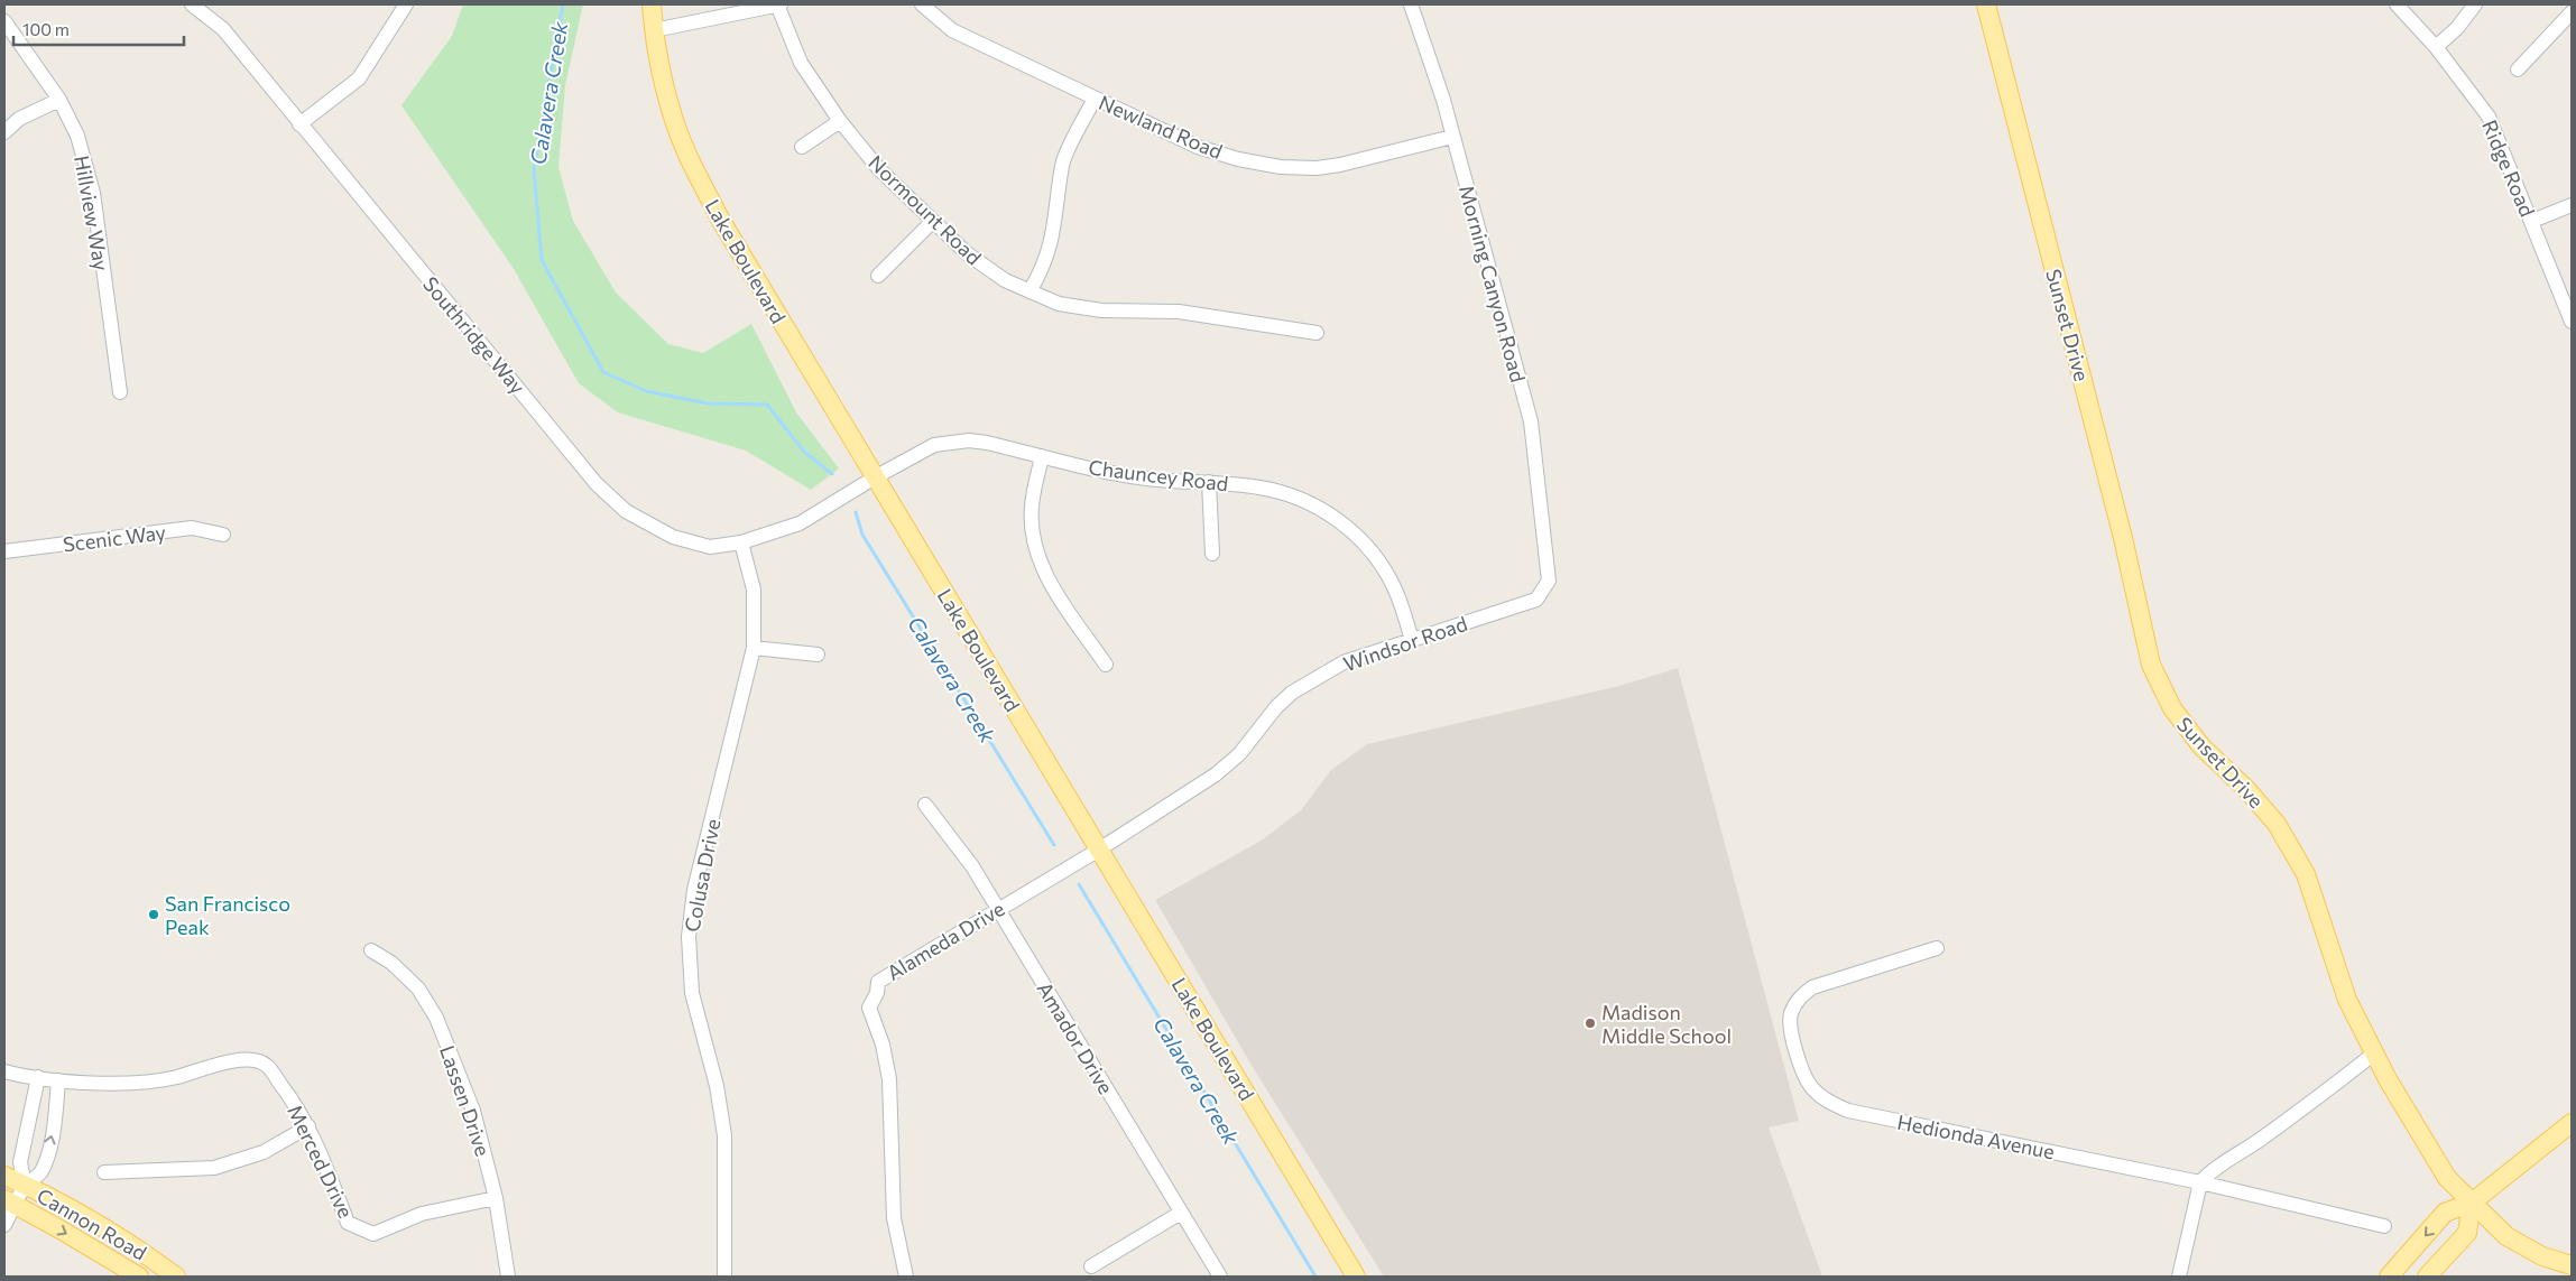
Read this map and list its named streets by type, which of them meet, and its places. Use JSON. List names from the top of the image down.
{
  "streets": {
    "main road": ["Lake Boulevard", "Sunset Drive", "Cannon Road"],
    "street": [
      "Newland Road",
      "Ridge Road",
      "Normount Road",
      "Hillview Way",
      "Morning Canyon Road",
      "Southridge Way",
      "Chauncey Road",
      "Scenic Way",
      "Windsor Road",
      "Colusa Drive",
      "Alameda Drive",
      "Amador Drive",
      "Lassen Drive",
      "Hedionda Avenue",
      "Merced Drive"
    ]
  },
  "crossings": [
    ["Newland Road", "Morning Canyon Road"],
    ["Lake Boulevard", "Chauncey Road"],
    ["Lake Boulevard", "Windsor Road"],
    ["Lake Boulevard", "Alameda Drive"],
    ["Morning Canyon Road", "Windsor Road"],
    ["Southridge Way", "Chauncey Road"],
    ["Southridge Way", "Colusa Drive"],
    ["Chauncey Road", "Windsor Road"],
    ["Windsor Road", "Alameda Drive"],
    ["Alameda Drive", "Amador Drive"],
    ["Lassen Drive", "Merced Drive"]
  ],
  "water": ["Calavera Creek"],
  "places": ["San Francisco Peak", "Madison Middle School"],
  "scale_bar": "100 m"
}
